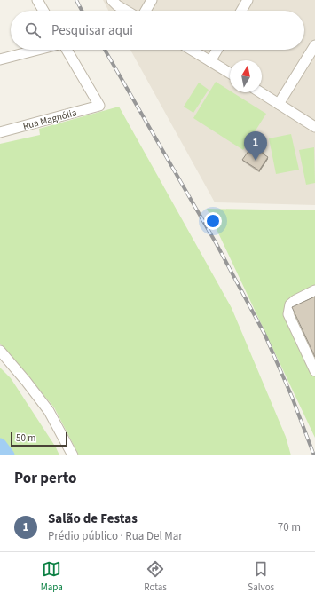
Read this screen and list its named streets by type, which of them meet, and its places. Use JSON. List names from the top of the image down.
{
  "streets": {
    "street": ["Rua Magnólia"]
  },
  "scale_bar": "50 m",
  "north": "top",
  "page": {
    "search": "Pesquisar aqui",
    "pins": "1",
    "scale": "50 m",
    "heading": "Por perto",
    "list": [
      {
        "mark": "1",
        "name": "Salão de Festas",
        "note": "Prédio público · Rua Del Mar",
        "value": "70 m"
      }
    ],
    "nav": ["Mapa", "Rotas", "Salvos"]
  }
}
